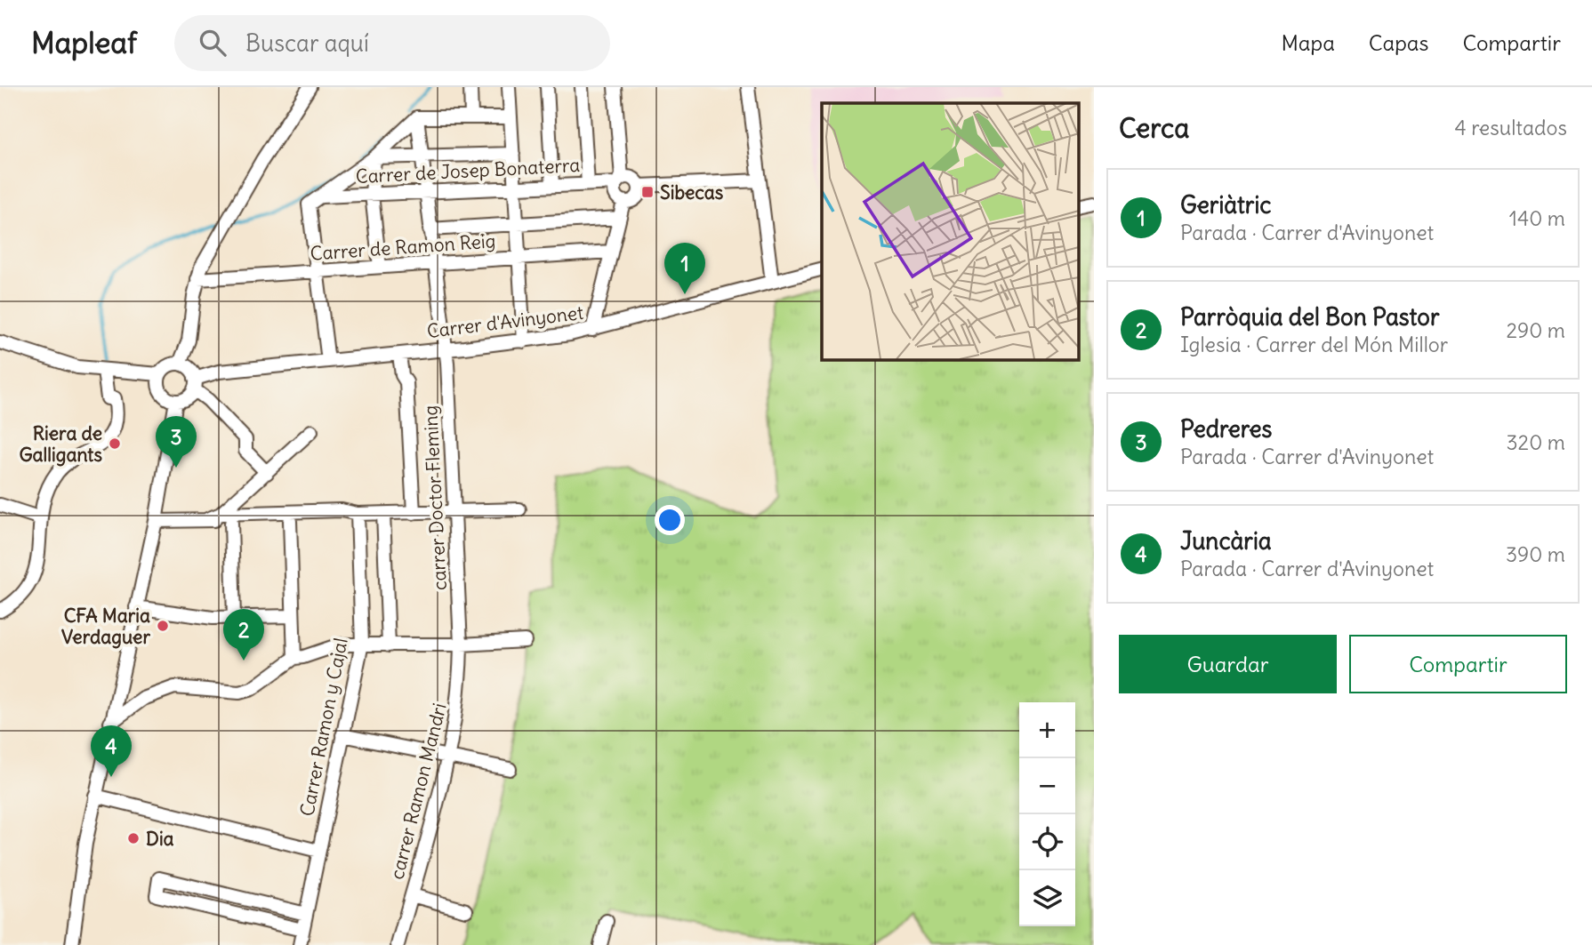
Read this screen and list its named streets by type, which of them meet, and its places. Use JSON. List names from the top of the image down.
{
  "streets": {
    "street": [
      "Carrer de Josep Bonaterra",
      "Carrer de Ramon Reig",
      "Carrer d'Avinyonet",
      "carrer Doctor Fleming",
      "Carrer Ramon y Cajal",
      "carrer Ramon Mandri"
    ]
  },
  "crossings": [
    ["Carrer de Josep Bonaterra", "carrer Doctor Fleming"],
    ["Carrer de Ramon Reig", "carrer Doctor Fleming"],
    ["Carrer d'Avinyonet", "carrer Doctor Fleming"],
    ["carrer Doctor Fleming", "carrer Ramon Mandri"]
  ],
  "places": {
    "transit": ["Sibecas"],
    "other": ["Riera de Galligants", "CFA Maria Verdaguer", "Dia"]
  },
  "page": {
    "header": "Mapleaf",
    "search": "Buscar aquí",
    "nav": ["Mapa", "Capas", "Compartir"],
    "heading": ["Cerca", "4 resultados"],
    "list": [
      {
        "mark": "1",
        "name": "Geriàtric",
        "note": "Parada · Carrer d'Avinyonet",
        "value": "140 m"
      },
      {
        "mark": "2",
        "name": "Parròquia del Bon Pastor",
        "note": "Iglesia · Carrer del Món Millor",
        "value": "290 m"
      },
      {
        "mark": "3",
        "name": "Pedreres",
        "note": "Parada · Carrer d'Avinyonet",
        "value": "320 m"
      },
      {
        "mark": "4",
        "name": "Juncària",
        "note": "Parada · Carrer d'Avinyonet",
        "value": "390 m"
      }
    ],
    "pins": [
      "1",
      "3",
      "2",
      "4"
    ],
    "buttons": ["Guardar", "Compartir"],
    "map_buttons": ["+", "−"]
  }
}
